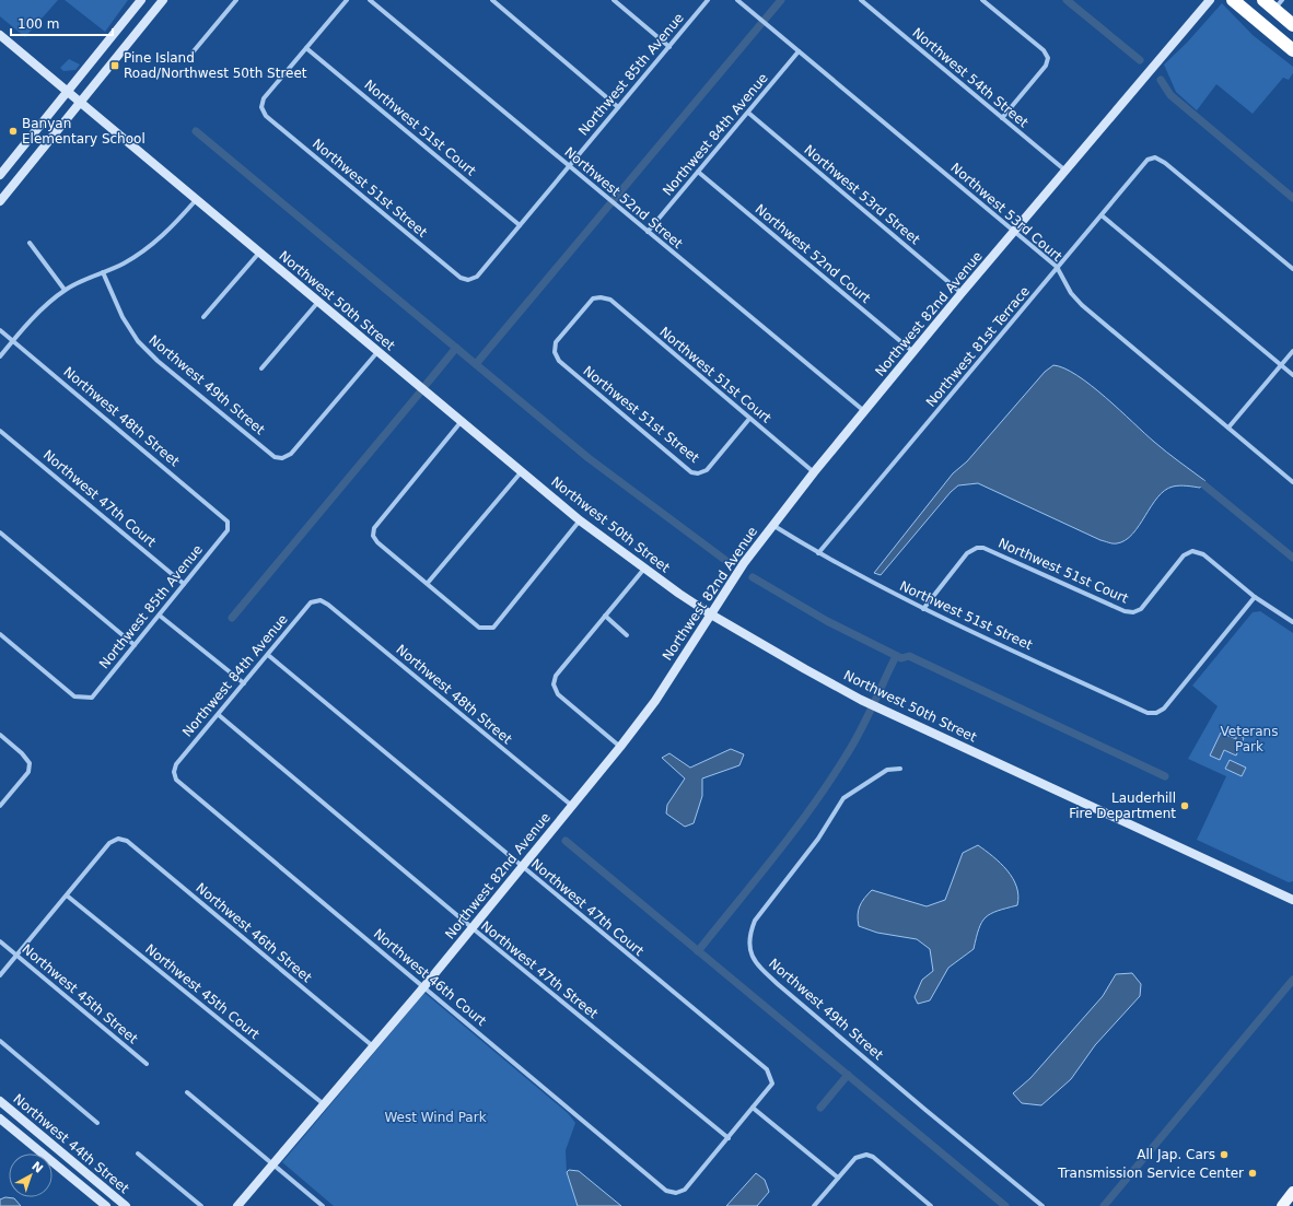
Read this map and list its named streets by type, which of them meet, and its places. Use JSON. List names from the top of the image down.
{
  "streets": {
    "street": [
      "Northwest 85th Avenue",
      "Northwest 54th Street",
      "Northwest 51st Court",
      "Northwest 84th Avenue",
      "Northwest 51st Street",
      "Northwest 53rd Street",
      "Northwest 52nd Street",
      "Northwest 53rd Court",
      "Northwest 52nd Court",
      "Northwest 50th Street",
      "Northwest 82nd Avenue",
      "Northwest 81st Terrace",
      "Northwest 49th Street",
      "Northwest 48th Street",
      "Northwest 47th Court",
      "Northwest 46th Street",
      "Northwest 47th Street",
      "Northwest 46th Court",
      "Northwest 45th Court",
      "Northwest 45th Street",
      "Northwest 44th Street"
    ]
  },
  "crossings": [
    ["Northwest 85th Avenue", "Northwest 51st Court"],
    ["Northwest 85th Avenue", "Northwest 51st Street"],
    ["Northwest 85th Avenue", "Northwest 52nd Street"],
    ["Northwest 85th Avenue", "Northwest 48th Street"],
    ["Northwest 85th Avenue", "Northwest 47th Court"],
    ["Northwest 54th Street", "Northwest 82nd Avenue"],
    ["Northwest 51st Court", "Northwest 51st Street"],
    ["Northwest 51st Court", "Northwest 82nd Avenue"],
    ["Northwest 84th Avenue", "Northwest 53rd Street"],
    ["Northwest 84th Avenue", "Northwest 52nd Street"],
    ["Northwest 84th Avenue", "Northwest 53rd Court"],
    ["Northwest 84th Avenue", "Northwest 52nd Court"],
    ["Northwest 84th Avenue", "Northwest 48th Street"],
    ["Northwest 84th Avenue", "Northwest 47th Court"],
    ["Northwest 84th Avenue", "Northwest 47th Street"],
    ["Northwest 84th Avenue", "Northwest 46th Court"],
    ["Northwest 51st Street", "Northwest 82nd Avenue"],
    ["Northwest 51st Street", "Northwest 81st Terrace"],
    ["Northwest 53rd Street", "Northwest 82nd Avenue"],
    ["Northwest 52nd Street", "Northwest 82nd Avenue"],
    ["Northwest 53rd Court", "Northwest 82nd Avenue"],
    ["Northwest 53rd Court", "Northwest 81st Terrace"],
    ["Northwest 52nd Court", "Northwest 82nd Avenue"],
    ["Northwest 50th Street", "Northwest 82nd Avenue"],
    ["Northwest 50th Street", "Northwest 49th Street"],
    ["Northwest 82nd Avenue", "Northwest 48th Street"],
    ["Northwest 82nd Avenue", "Northwest 47th Court"],
    ["Northwest 82nd Avenue", "Northwest 46th Street"],
    ["Northwest 82nd Avenue", "Northwest 47th Street"],
    ["Northwest 82nd Avenue", "Northwest 46th Court"],
    ["Northwest 82nd Avenue", "Northwest 45th Court"],
    ["Northwest 46th Street", "Northwest 45th Court"],
    ["Northwest 47th Street", "Northwest 46th Court"]
  ],
  "parks": ["Veterans Park", "West Wind Park"],
  "places": {
    "transit": ["Pine Island Road/Northwest 50th Street"],
    "other": [
      "Banyan Elementary School",
      "Lauderhill Fire Department",
      "All Jap. Cars",
      "Transmission Service Center"
    ]
  },
  "scale_bar": "100 m",
  "north": "top right"
}
